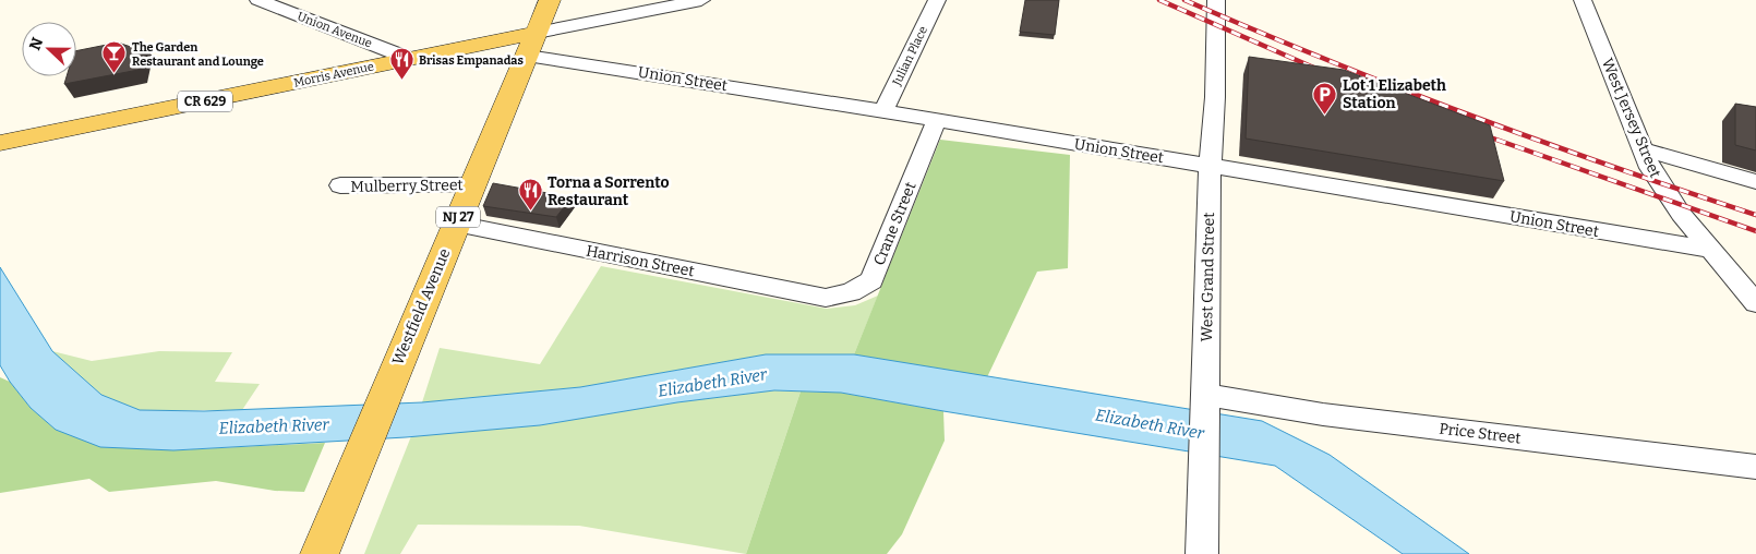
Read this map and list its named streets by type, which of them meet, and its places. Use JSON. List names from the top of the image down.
{
  "streets": {
    "main road": [
      "Morris Avenue",
      "CR 629",
      "NJ 27",
      "Westfield Avenue"
    ],
    "street": [
      "Union Avenue",
      "Julian Place",
      "Union Street",
      "West Jersey Street",
      "Mulberry Street",
      "Crane Street",
      "Harrison Street",
      "West Grand Street",
      "Price Street"
    ]
  },
  "crossings": [
    ["Union Avenue", "Morris Avenue"],
    ["Julian Place", "Union Street"],
    ["Morris Avenue", "Union Street"],
    ["Morris Avenue", "Westfield Avenue"],
    ["Union Street", "West Jersey Street"],
    ["Union Street", "Crane Street"],
    ["Union Street", "West Grand Street"],
    ["Union Street", "Westfield Avenue"],
    ["Mulberry Street", "Westfield Avenue"],
    ["Crane Street", "Harrison Street"],
    ["Harrison Street", "Westfield Avenue"],
    ["West Grand Street", "Price Street"]
  ],
  "water": ["Elizabeth River"],
  "places": {
    "bar": ["The Garden Restaurant and Lounge"],
    "restaurant": ["Brisas Empanadas", "Torna a Sorrento Restaurant"],
    "parking": ["Lot 1 Elizabeth Station"]
  },
  "north": "left"
}
